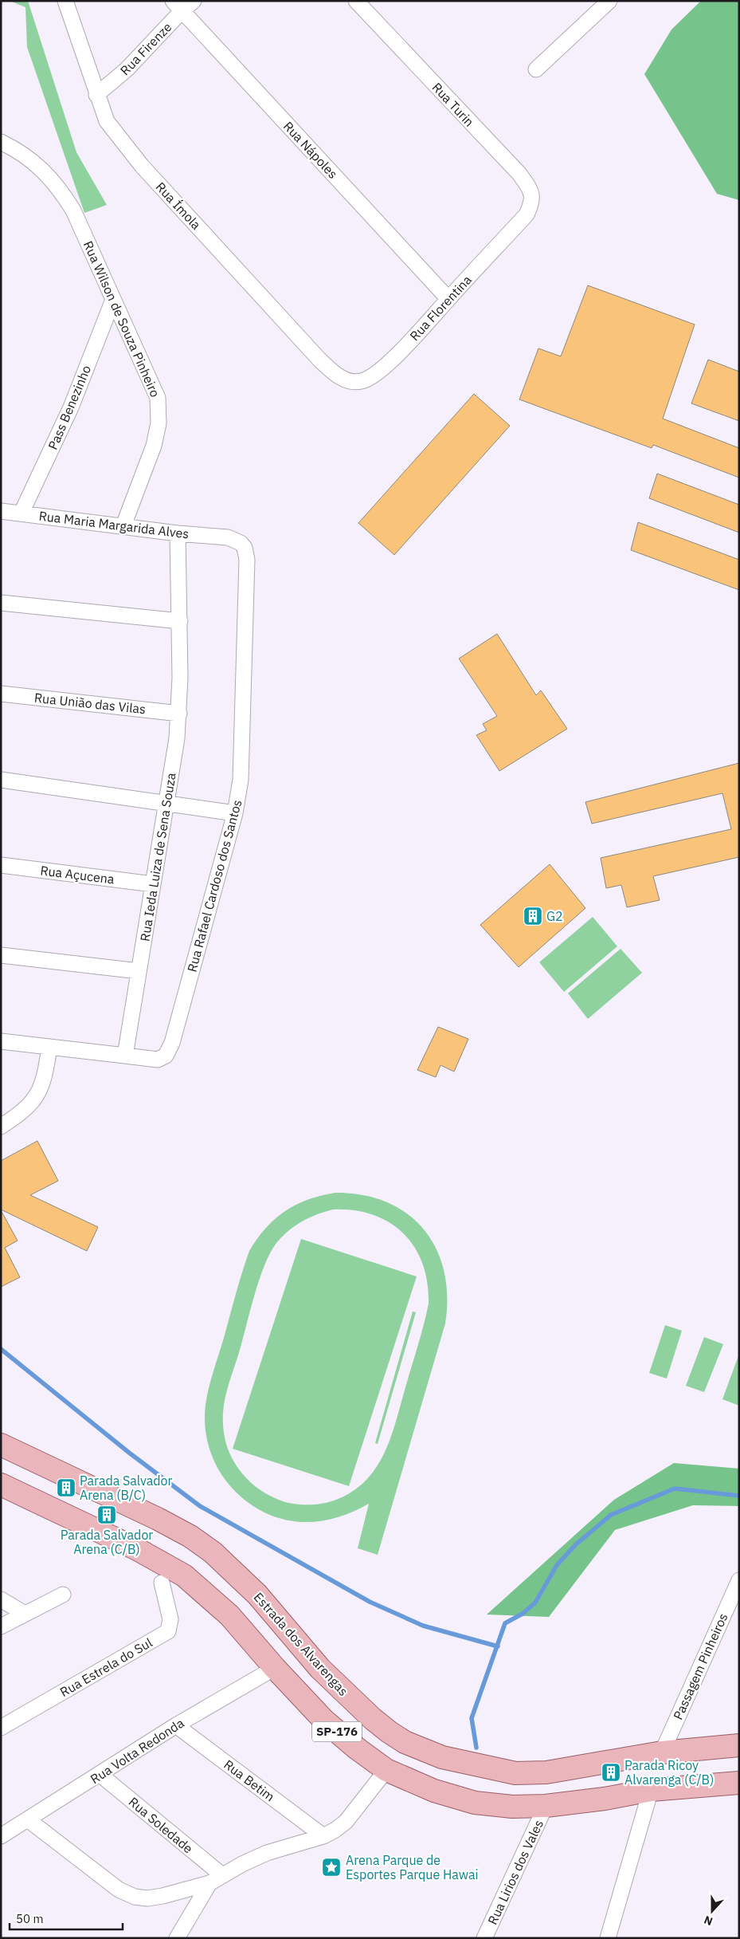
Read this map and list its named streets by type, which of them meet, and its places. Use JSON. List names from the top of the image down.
{
  "streets": {
    "main road": ["Estrada dos Alvarengas", "SP-176"],
    "street": [
      "Rua Firenze",
      "Rua Turin",
      "Rua Nápoles",
      "Rua Ímola",
      "Rua Florentina",
      "Rua Wilson de Souza Pinheiro",
      "Pass Benezinho",
      "Rua Maria Margarida Alves",
      "Rua União das Vilas",
      "Rua Ieda Luiza de Sena Souza",
      "Rua Açucena",
      "Rua Rafael Cardoso dos Santos",
      "Passagem Pinheiros",
      "Rua Estrela do Sul",
      "Rua Volta Redonda",
      "Rua Betim",
      "Rua Soledade",
      "Rua Lirios dos Vales"
    ]
  },
  "crossings": [
    ["Rua Firenze", "Rua Nápoles"],
    ["Rua Firenze", "Rua Ímola"],
    ["Rua Turin", "Rua Florentina"],
    ["Rua Nápoles", "Rua Florentina"],
    ["Rua Ímola", "Rua Florentina"],
    ["Rua Wilson de Souza Pinheiro", "Pass Benezinho"],
    ["Rua Wilson de Souza Pinheiro", "Rua Maria Margarida Alves"],
    ["Pass Benezinho", "Rua Maria Margarida Alves"],
    ["Rua Maria Margarida Alves", "Rua Ieda Luiza de Sena Souza"],
    ["Rua Maria Margarida Alves", "Rua Rafael Cardoso dos Santos"],
    ["Rua União das Vilas", "Rua Ieda Luiza de Sena Souza"],
    ["Rua Ieda Luiza de Sena Souza", "Rua Açucena"],
    ["Rua Ieda Luiza de Sena Souza", "Rua Rafael Cardoso dos Santos"],
    ["Estrada dos Alvarengas", "Passagem Pinheiros"],
    ["SP-176", "Rua Volta Redonda"],
    ["SP-176", "Rua Lirios dos Vales"],
    ["Rua Volta Redonda", "Rua Betim"],
    ["Rua Volta Redonda", "Rua Soledade"]
  ],
  "places": {
    "building": [
      "G2",
      "Parada Salvador Arena (B/C)",
      "Parada Salvador Arena (C/B)",
      "Parada Ricoy Alvarenga (C/B)"
    ],
    "place": ["Arena Parque de Esportes Parque Hawai"]
  },
  "scale_bar": "50 m",
  "north": "bottom"
}
